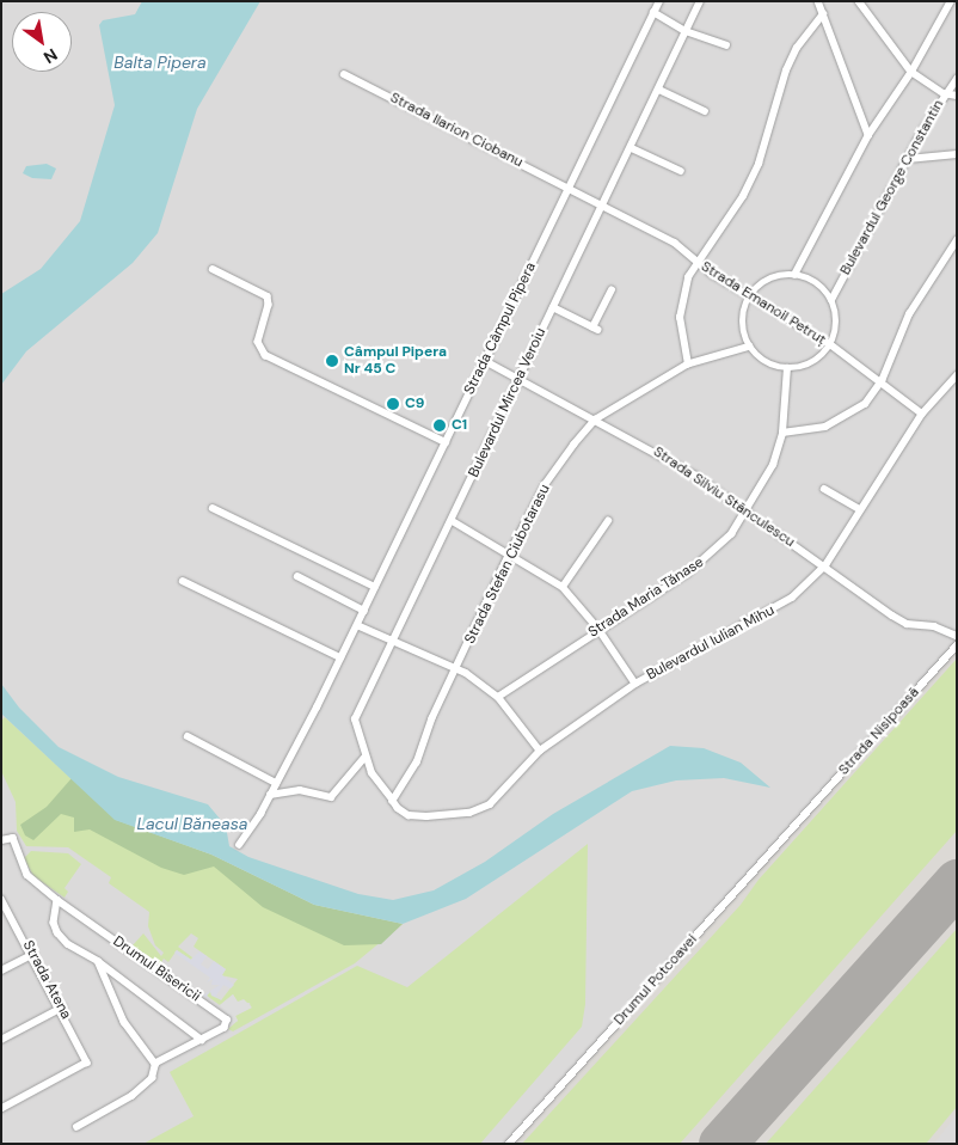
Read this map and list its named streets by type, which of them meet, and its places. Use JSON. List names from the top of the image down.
{
  "streets": {
    "street": [
      "Strada Ilarion Ciobanu",
      "Bulevardul George Constantin",
      "Strada Emanoil Petruț",
      "Strada Câmpul Pipera",
      "Bulevardul Mircea Veroiu",
      "Strada Silviu Stănculescu",
      "Strada Stefan Ciubotarasu",
      "Strada Maria Tănase",
      "Bulevardul Iulian Mihu",
      "Strada Nisipoasă",
      "Drumul Bisericii",
      "Strada Atena",
      "Drumul Potcoavei"
    ]
  },
  "crossings": [
    ["Strada Ilarion Ciobanu", "Strada Emanoil Petruț"],
    ["Strada Ilarion Ciobanu", "Strada Câmpul Pipera"],
    ["Strada Emanoil Petruț", "Strada Câmpul Pipera"],
    ["Strada Emanoil Petruț", "Bulevardul Mircea Veroiu"],
    ["Strada Emanoil Petruț", "Bulevardul Iulian Mihu"],
    ["Strada Câmpul Pipera", "Strada Silviu Stănculescu"],
    ["Bulevardul Mircea Veroiu", "Strada Silviu Stănculescu"],
    ["Bulevardul Mircea Veroiu", "Strada Stefan Ciubotarasu"],
    ["Bulevardul Mircea Veroiu", "Bulevardul Iulian Mihu"],
    ["Strada Silviu Stănculescu", "Strada Stefan Ciubotarasu"],
    ["Strada Silviu Stănculescu", "Strada Maria Tănase"],
    ["Strada Silviu Stănculescu", "Bulevardul Iulian Mihu"],
    ["Strada Stefan Ciubotarasu", "Bulevardul Iulian Mihu"],
    ["Strada Nisipoasă", "Drumul Potcoavei"]
  ],
  "water": ["Balta Pipera", "Lacul Băneasa"],
  "places": ["Câmpul Pipera Nr 45 C", "C9", "C1"],
  "north": "bottom right"
}
